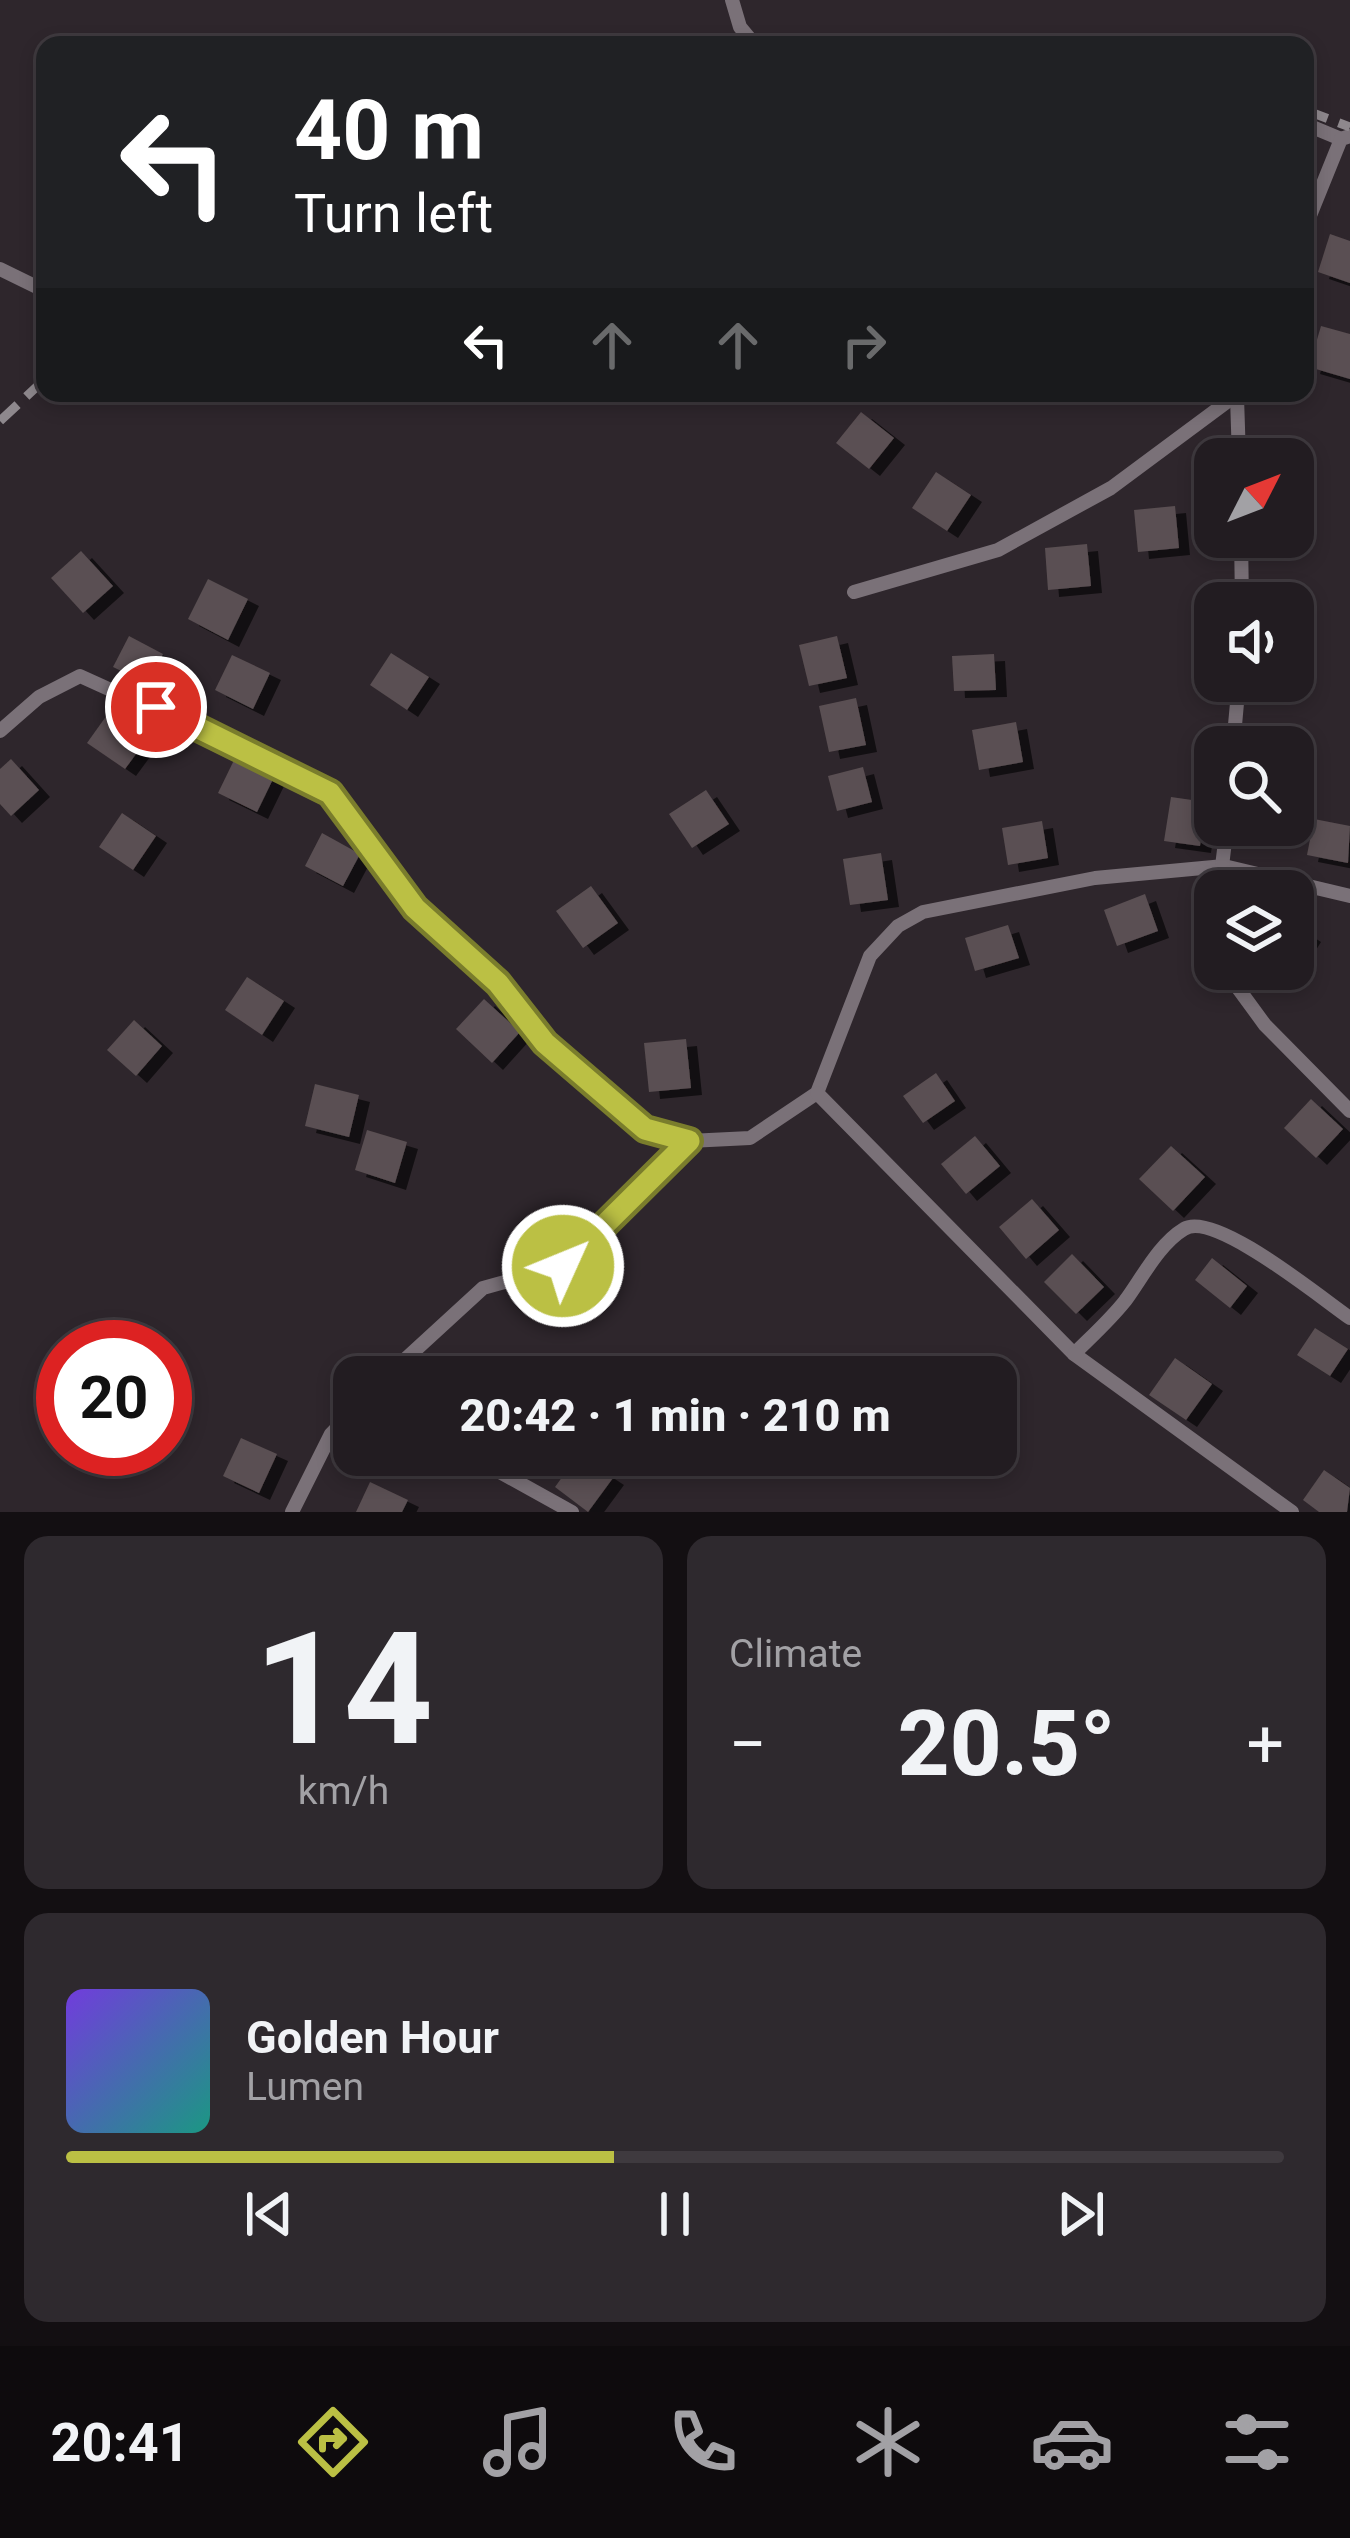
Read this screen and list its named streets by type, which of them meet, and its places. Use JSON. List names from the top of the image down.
{
  "north": "top right",
  "page": {
    "turn": ["40 m", "Turn left"],
    "limit": "20",
    "trip": "20:42 · 1 min · 210 m",
    "tile": [
      ["14", "km/h"],
      "Climate"
    ],
    "heat": ["−", "20.5°", "+"],
    "song": ["Golden Hour", "Lumen"],
    "tabs": "20:41"
  }
}
